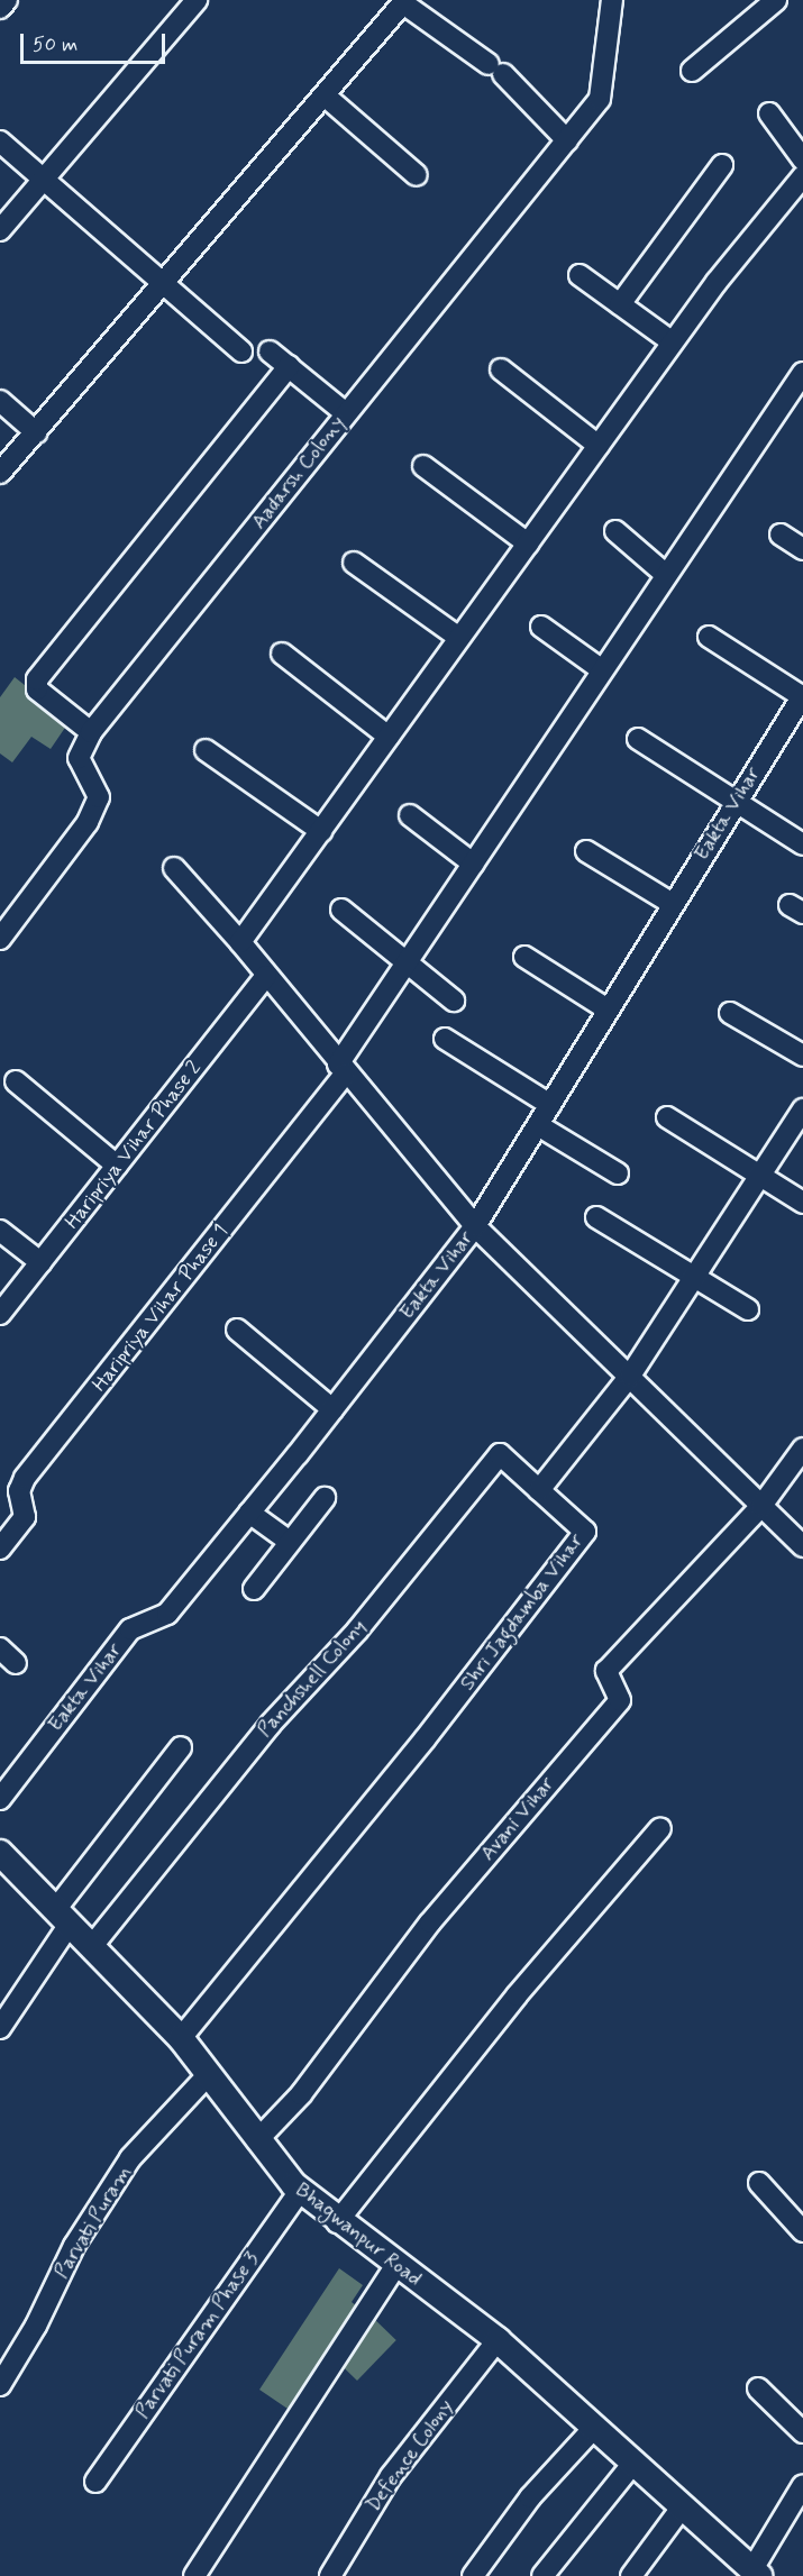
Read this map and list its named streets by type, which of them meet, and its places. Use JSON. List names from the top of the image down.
{
  "streets": {
    "street": [
      "Aadarsh Colony",
      "Eakta Vihar",
      "Haripriya Vihar Phase 2",
      "Haripriya Vihar Phase 1",
      "Shri Jagdamba Vihar",
      "Panchshell Colony",
      "Avani Vihar",
      "Parvati Puram",
      "Bhagwanpur Road",
      "Parvati Puram Phase 3",
      "Defence Colony"
    ]
  },
  "crossings": [
    ["Shri Jagdamba Vihar", "Panchshell Colony"],
    ["Shri Jagdamba Vihar", "Bhagwanpur Road"],
    ["Panchshell Colony", "Bhagwanpur Road"],
    ["Avani Vihar", "Bhagwanpur Road"],
    ["Parvati Puram", "Bhagwanpur Road"],
    ["Bhagwanpur Road", "Parvati Puram Phase 3"],
    ["Bhagwanpur Road", "Defence Colony"]
  ],
  "scale_bar": "50 m"
}
